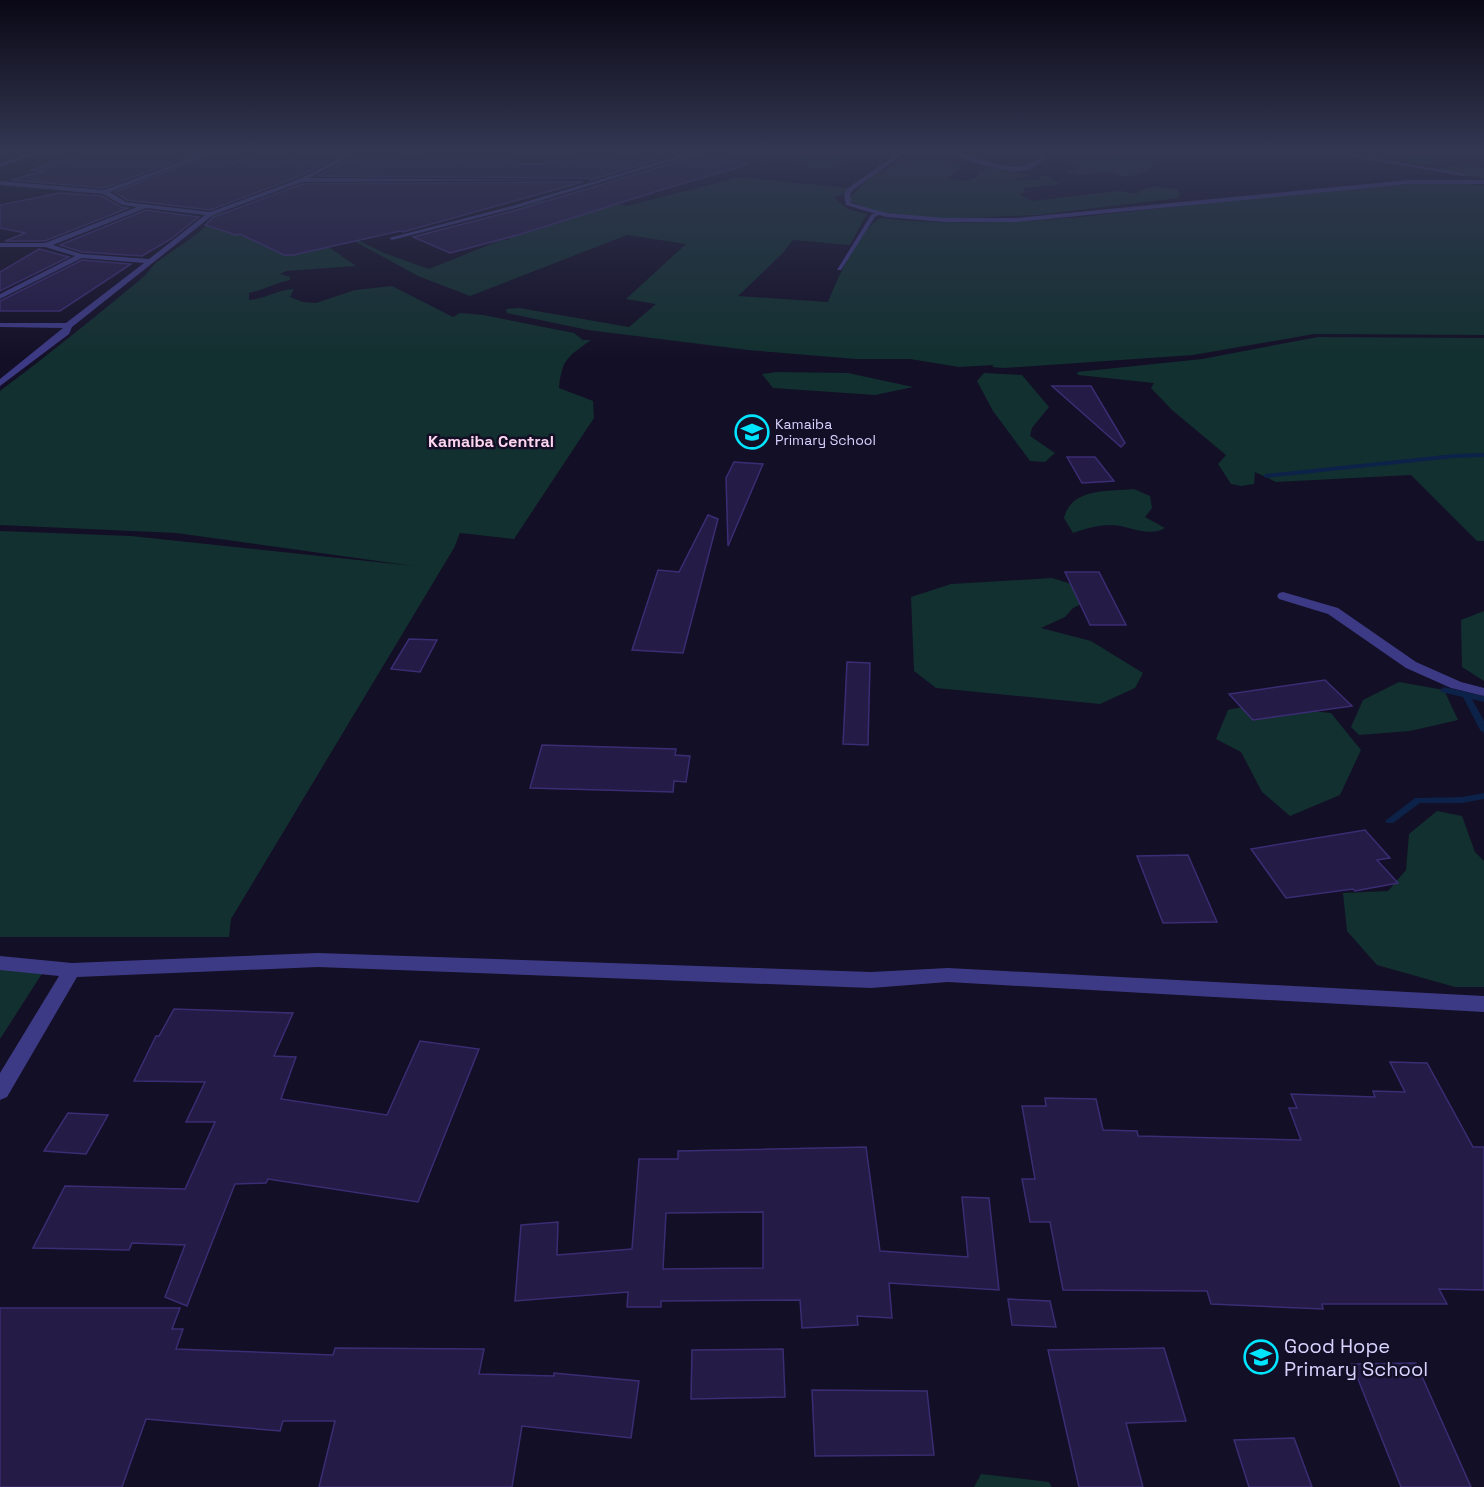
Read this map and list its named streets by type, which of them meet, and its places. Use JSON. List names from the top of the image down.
{
  "districts": ["Kamaiba Central"],
  "places": {
    "school or university": ["Kamaiba Primary School", "Good Hope Primary School"]
  }
}
